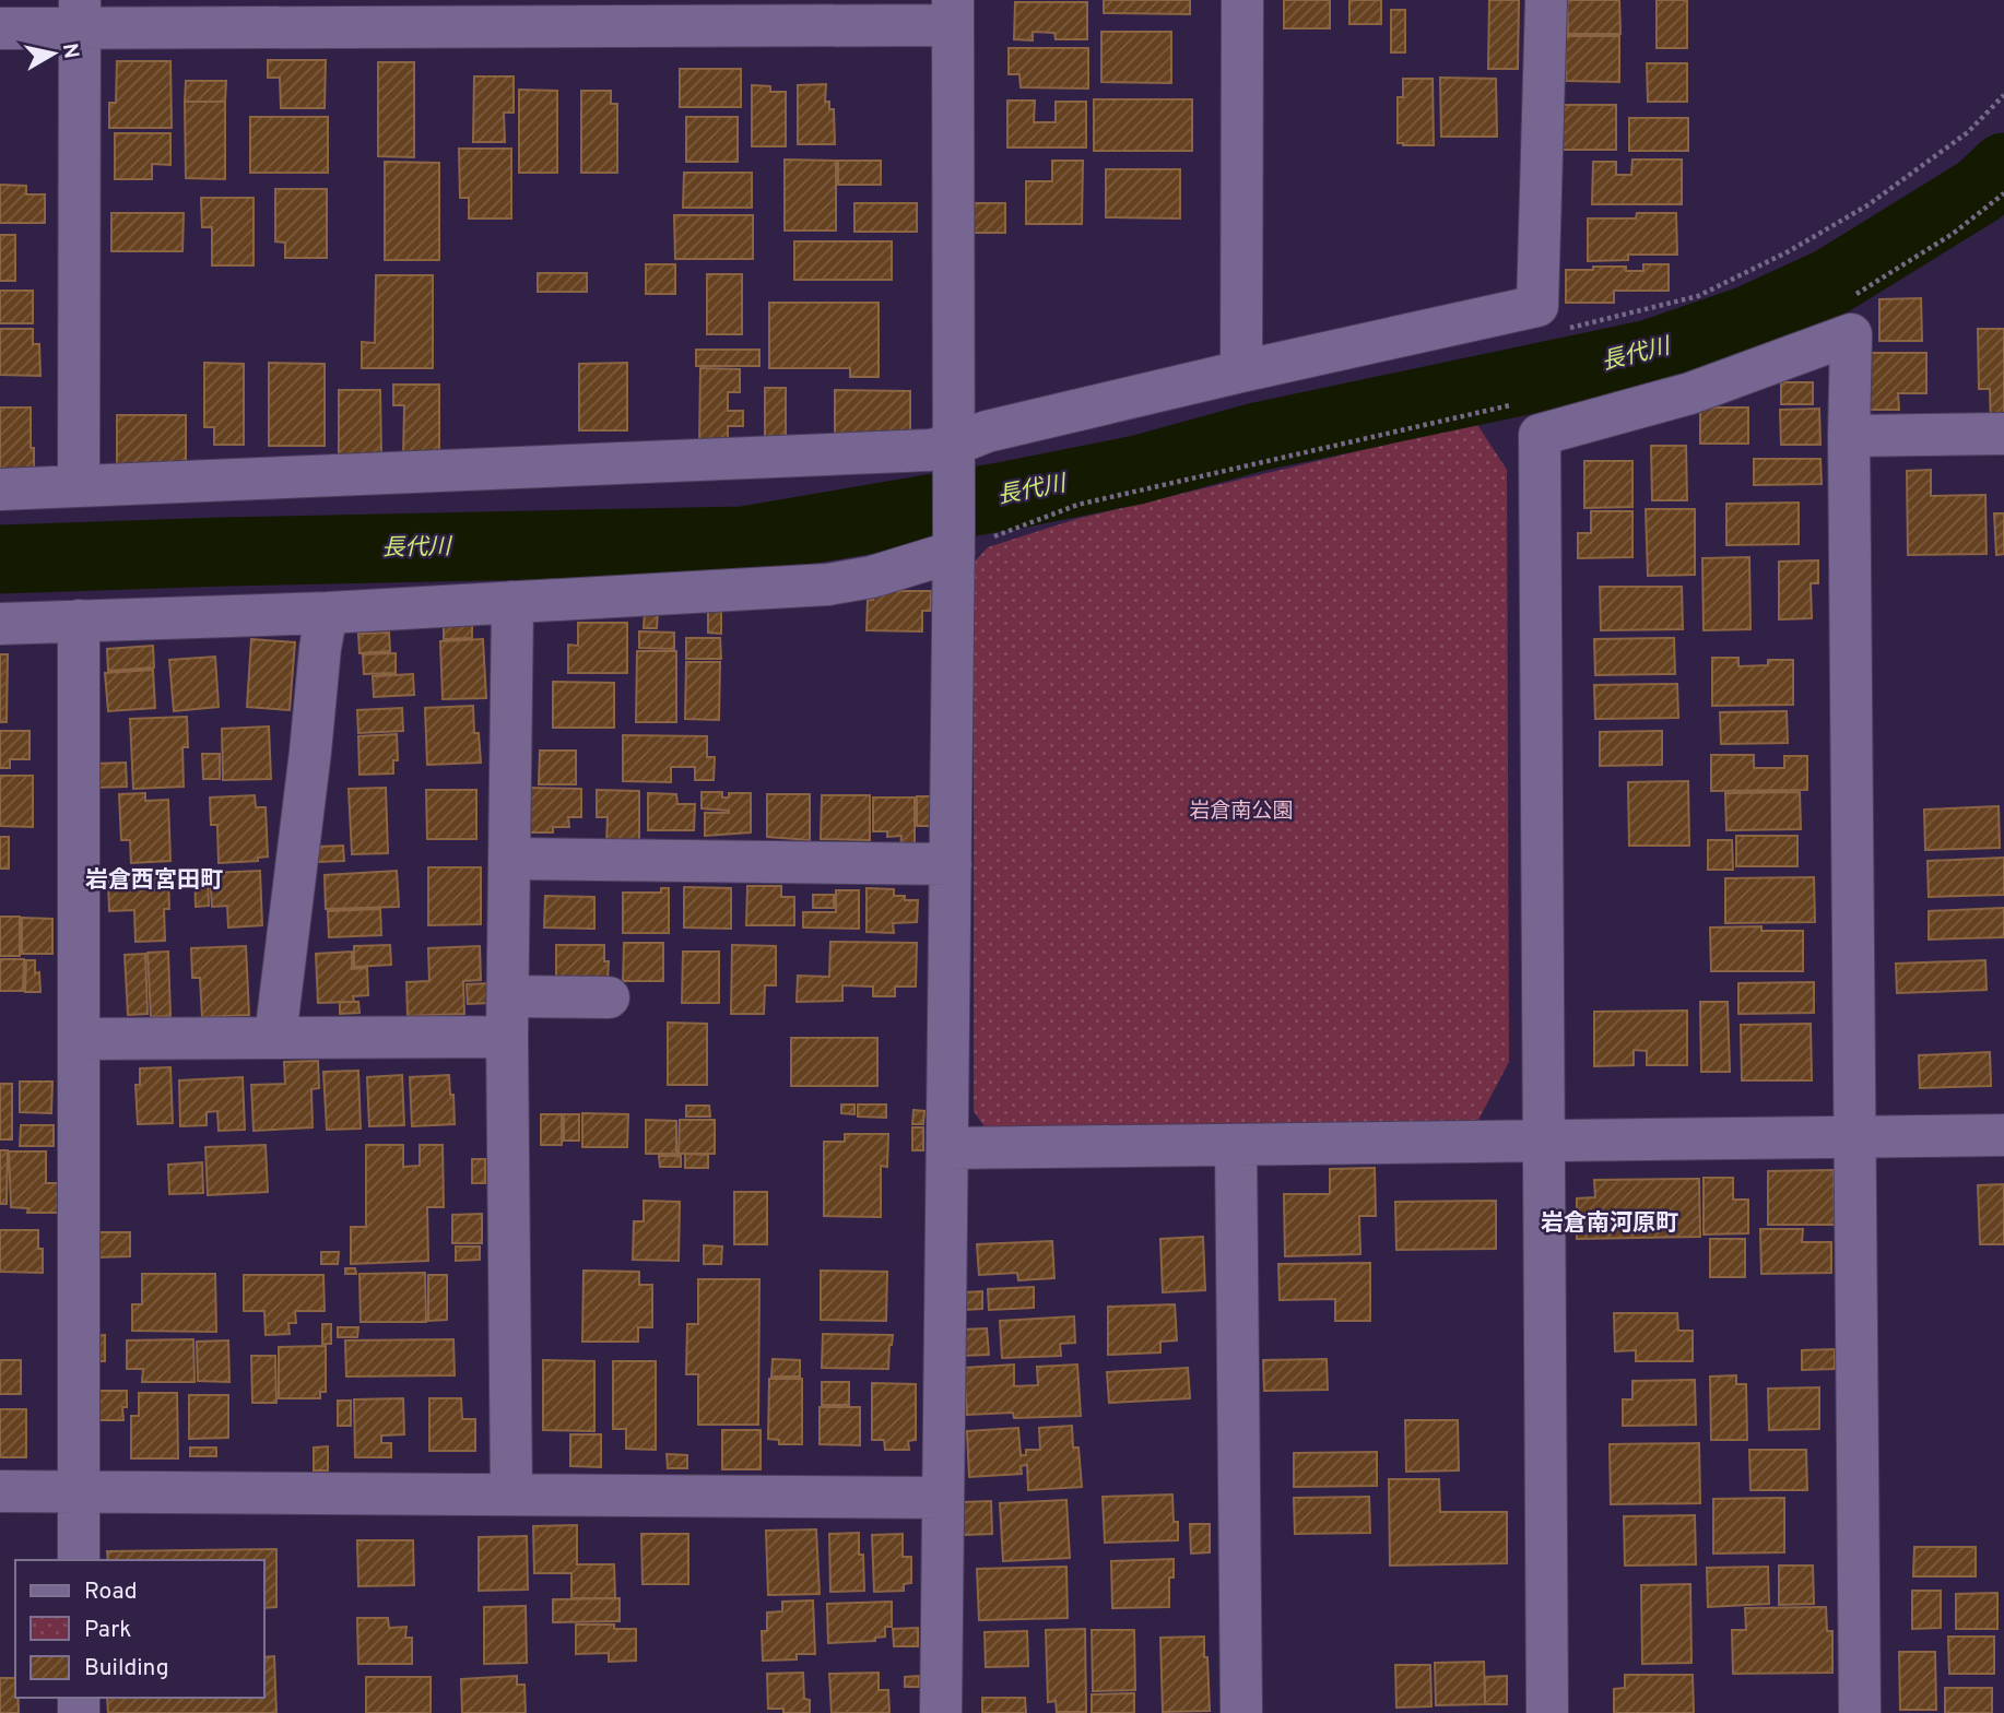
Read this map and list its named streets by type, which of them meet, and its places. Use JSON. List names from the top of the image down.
{
  "districts": ["岩倉西宮田町", "岩倉南河原町"],
  "water": ["長代川"],
  "parks": ["岩倉南公園"],
  "legend": ["Road", "Park", "Building"],
  "north": "right"
}
